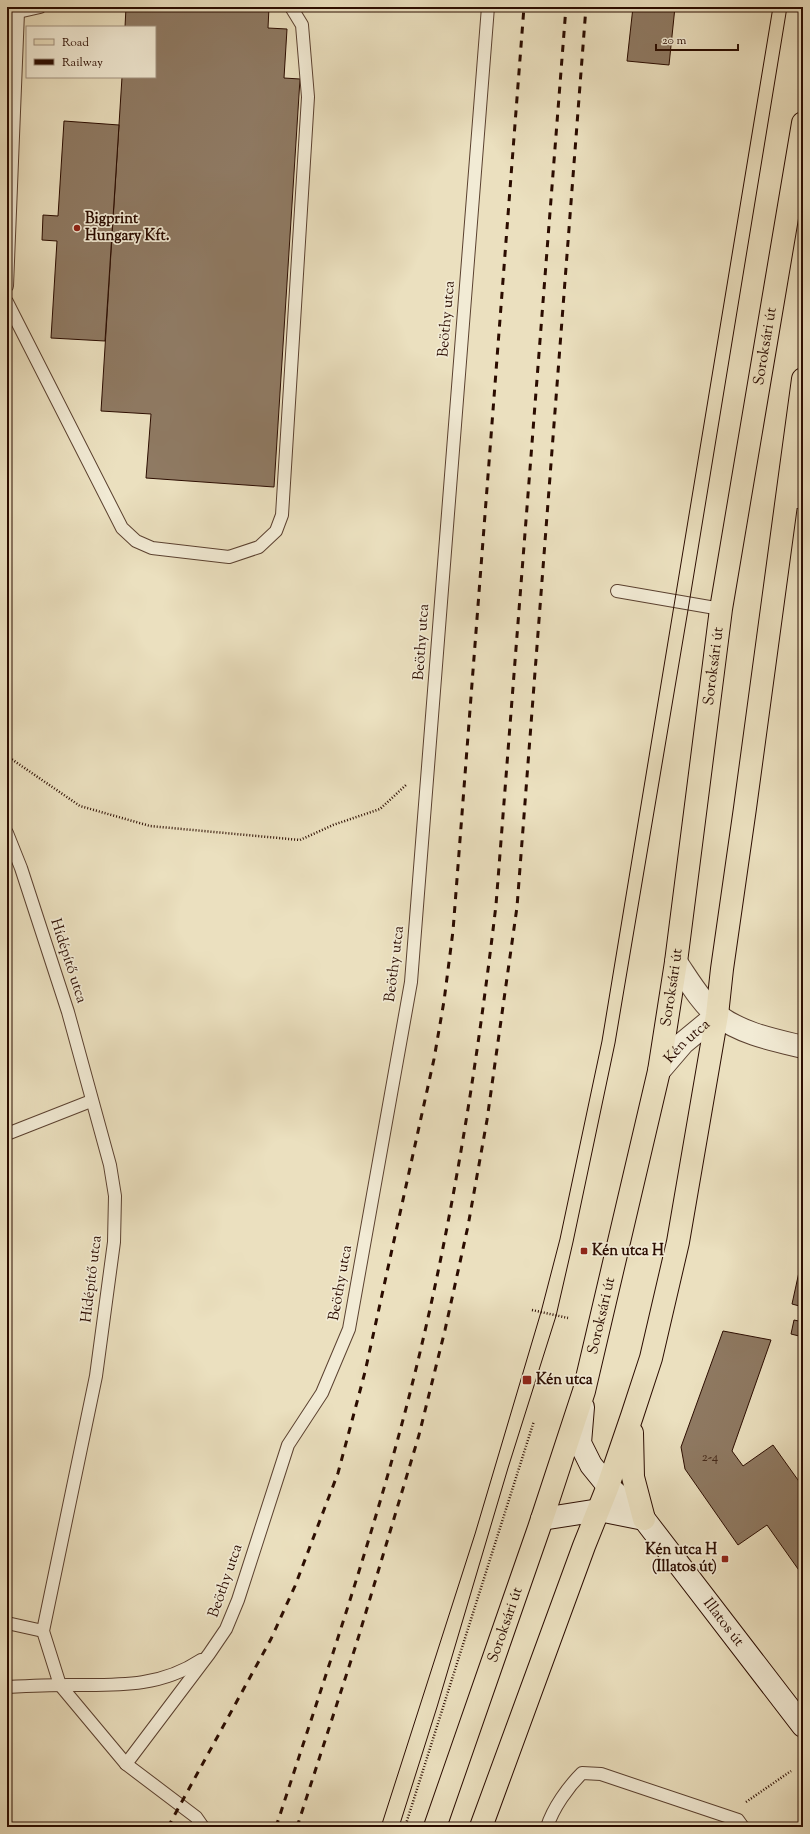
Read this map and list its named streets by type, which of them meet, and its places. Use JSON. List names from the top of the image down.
{
  "streets": {
    "main road": ["Soroksári út"],
    "street": ["Kén utca", "Illatos út"],
    "lane": ["Beöthy utca", "Hídépítő utca"]
  },
  "crossings": [
    ["Soroksári út", "Kén utca"],
    ["Soroksári út", "Illatos út"]
  ],
  "places": {
    "other": ["Bigprint Hungary Kft."],
    "transit": ["Kén utca H", "Kén utca", "Kén utca H (Illatos út)"]
  },
  "house_numbers": ["2-4"],
  "legend": ["Road", "Railway"],
  "scale_bar": "20 m"
}
